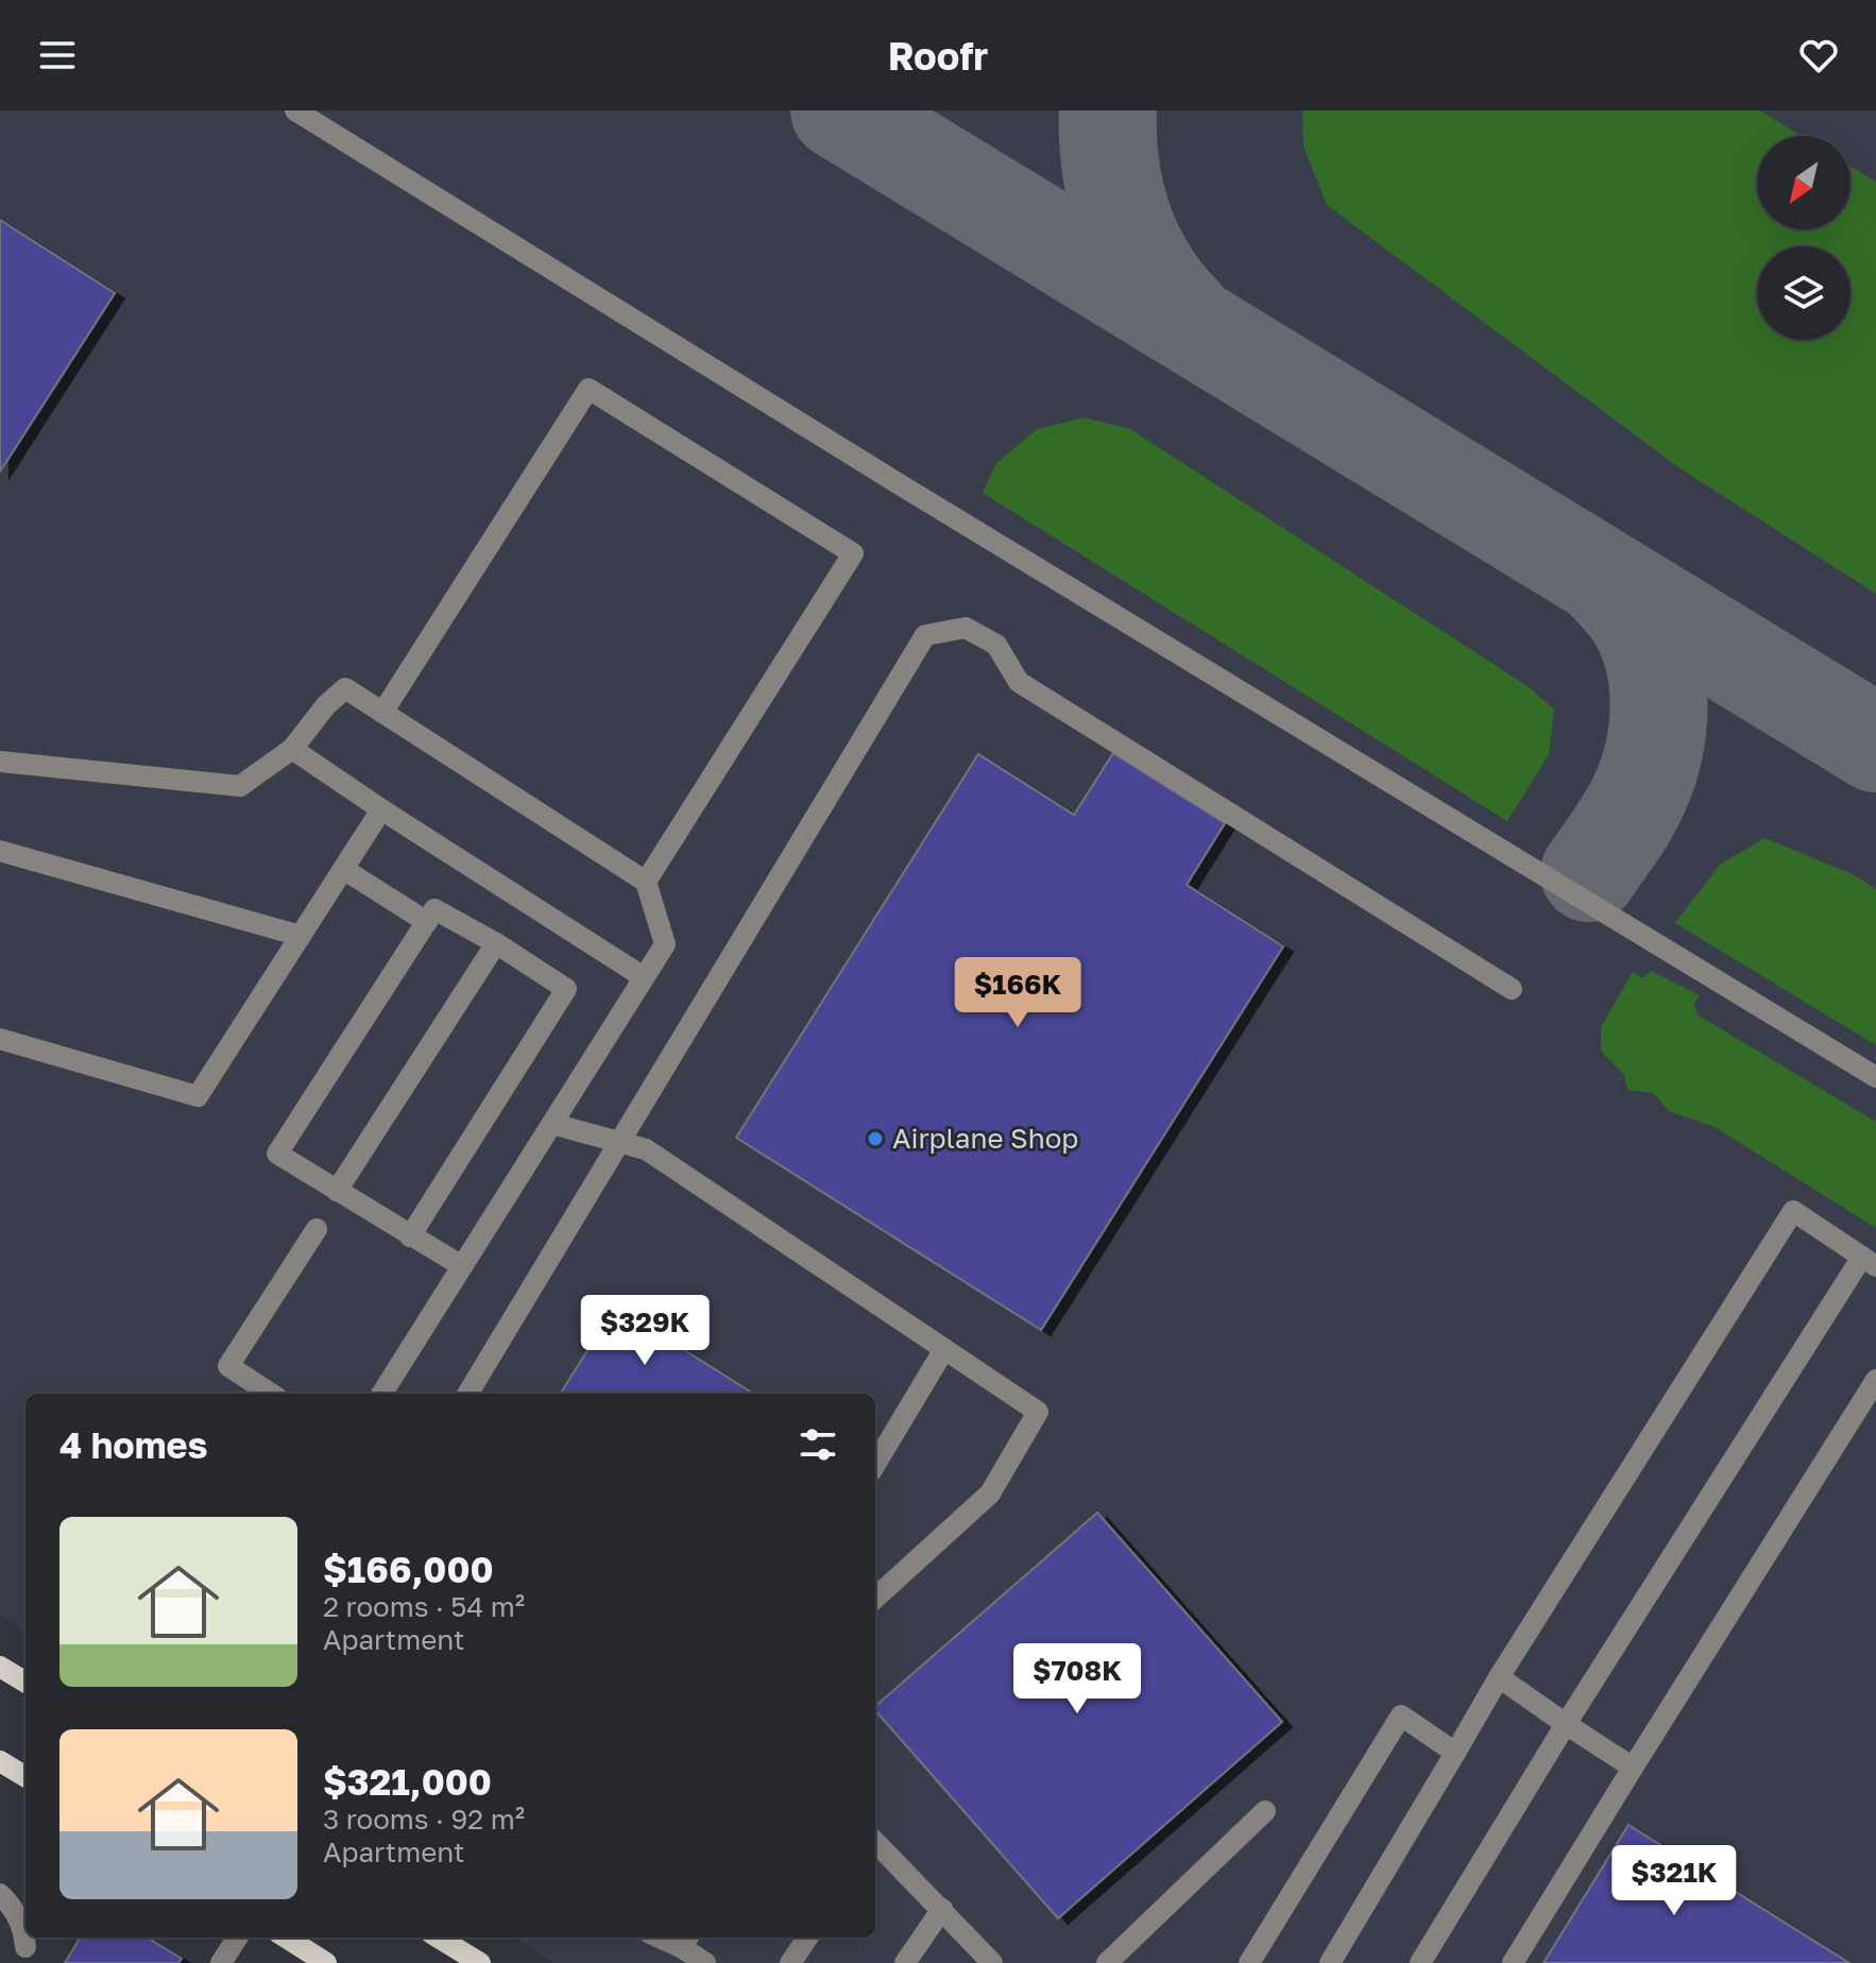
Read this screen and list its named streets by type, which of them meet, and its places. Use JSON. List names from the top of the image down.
{
  "places": ["Airplane Shop"],
  "north": "bottom left",
  "page": {
    "header": "Roofr",
    "price": [
      "$166K",
      "$329K",
      "$708K",
      "$321K"
    ],
    "heading": "4 homes",
    "list": [
      {
        "name": "$166,000",
        "note": "2 rooms · 54 m² · Apartment"
      },
      {
        "name": "$321,000",
        "note": "3 rooms · 92 m² · Apartment"
      }
    ]
  }
}
